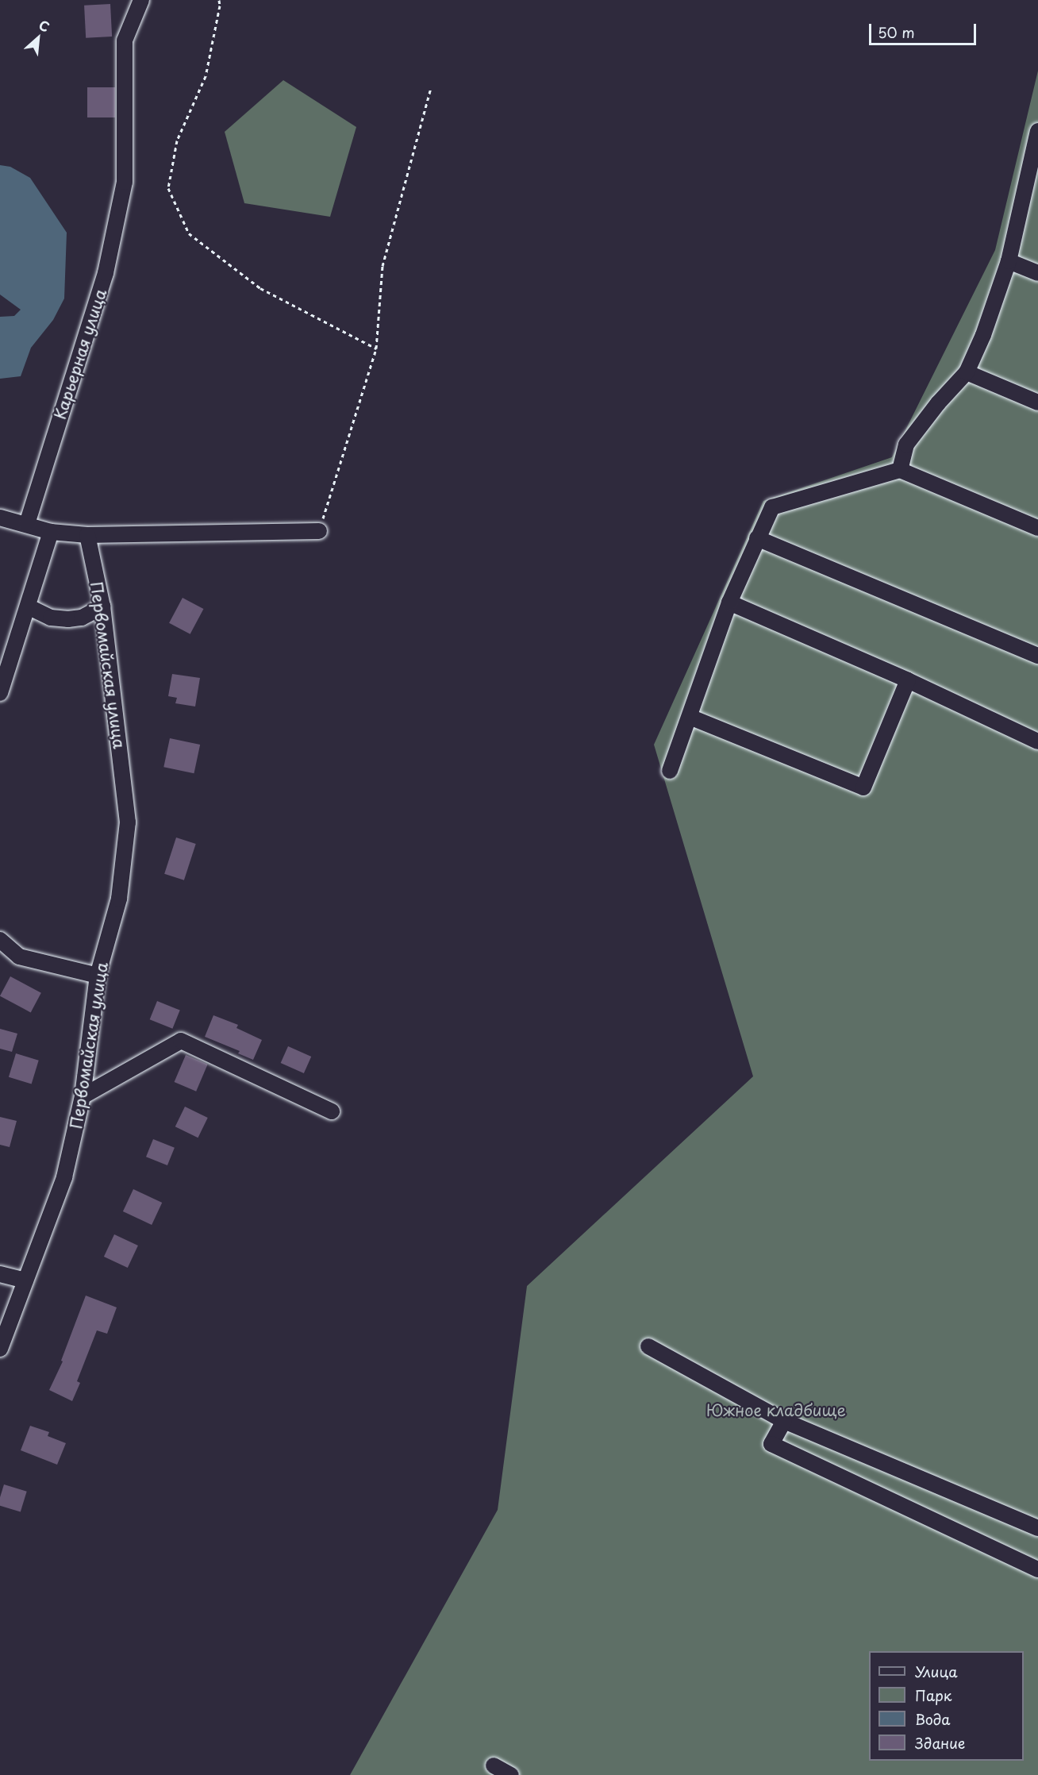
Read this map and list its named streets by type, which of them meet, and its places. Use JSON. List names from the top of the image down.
{
  "streets": {
    "street": ["Карьерная улица", "Первомайская улица"]
  },
  "parks": ["Южное кладбище"],
  "legend": [
    "Улица",
    "Парк",
    "Вода",
    "Здание"
  ],
  "scale_bar": "50 m",
  "north": "top right"
}
